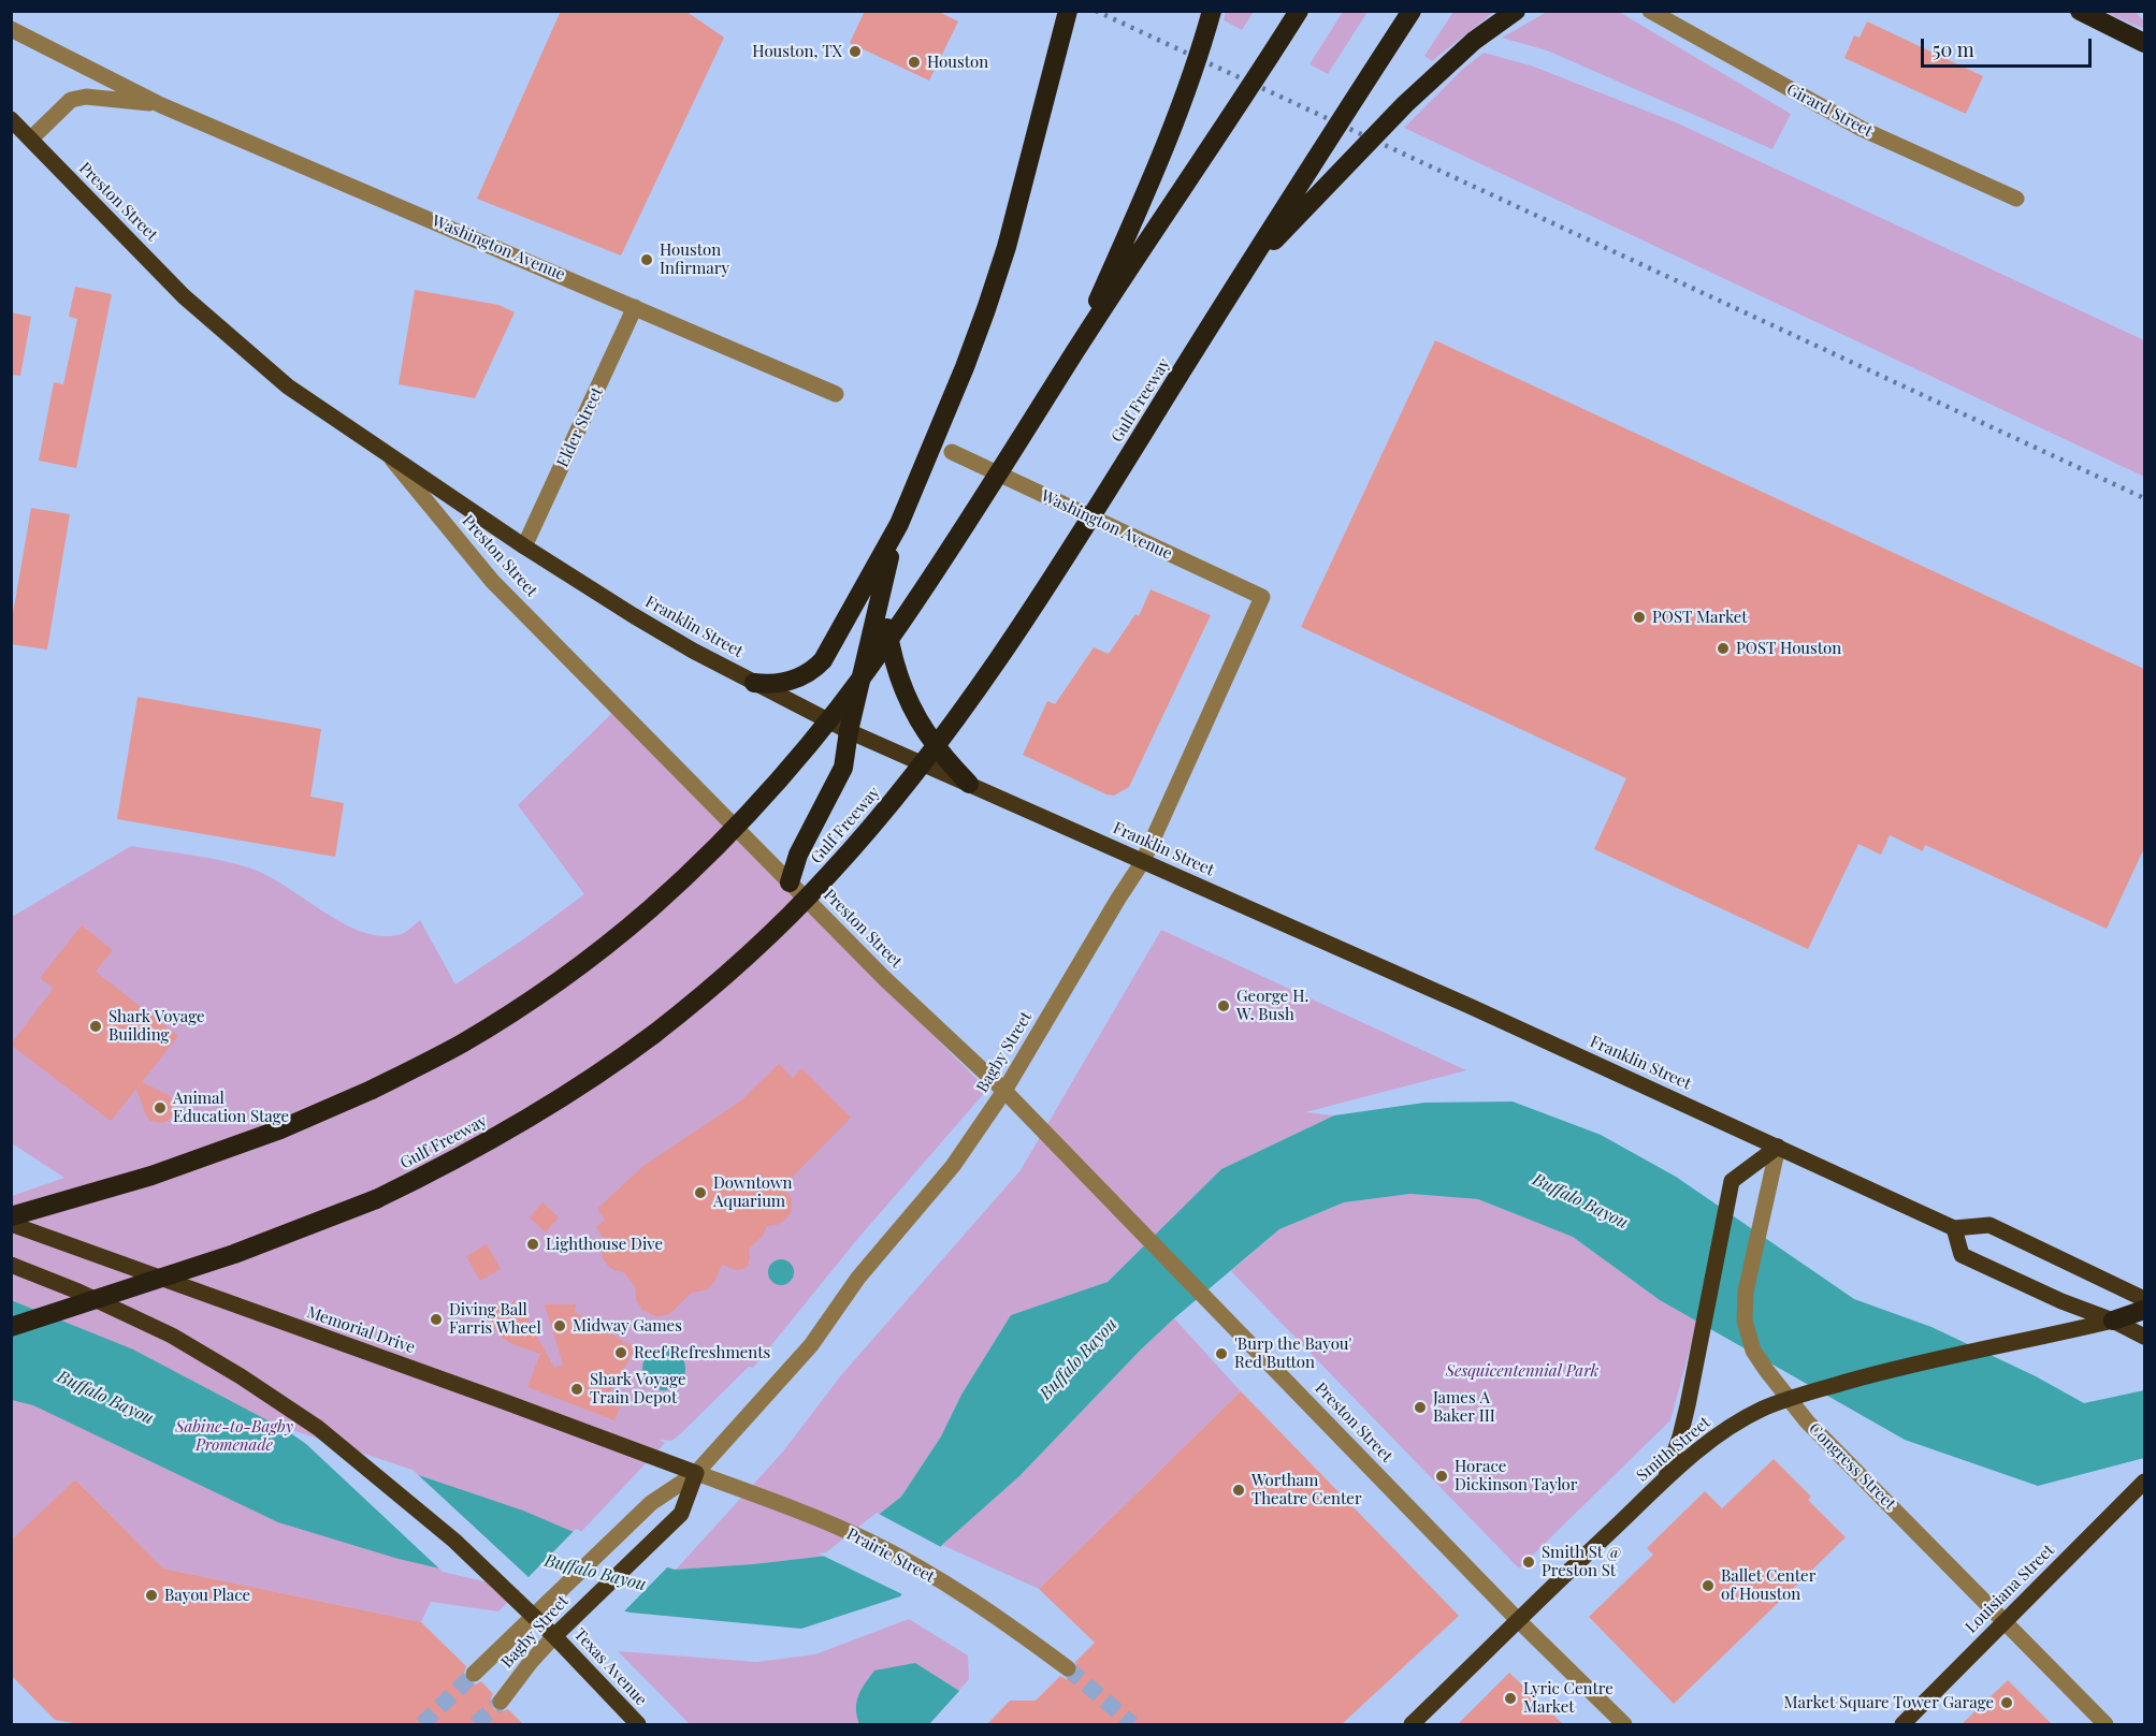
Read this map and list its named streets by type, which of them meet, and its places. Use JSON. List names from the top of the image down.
{
  "streets": {
    "highway": ["Gulf Freeway"],
    "main road": [
      "Preston Street",
      "Franklin Street",
      "Bagby Street",
      "Memorial Drive",
      "Smith Street",
      "Louisiana Street",
      "Texas Avenue"
    ],
    "street": [
      "Girard Street",
      "Washington Avenue",
      "Elder Street",
      "Congress Street",
      "Prairie Street"
    ]
  },
  "crossings": [
    ["Preston Street", "Washington Avenue"],
    ["Preston Street", "Franklin Street"],
    ["Preston Street", "Bagby Street"],
    ["Preston Street", "Smith Street"],
    ["Washington Avenue", "Elder Street"],
    ["Washington Avenue", "Bagby Street"],
    ["Elder Street", "Franklin Street"],
    ["Franklin Street", "Bagby Street"],
    ["Franklin Street", "Congress Street"],
    ["Bagby Street", "Memorial Drive"],
    ["Bagby Street", "Prairie Street"],
    ["Bagby Street", "Texas Avenue"],
    ["Memorial Drive", "Prairie Street"],
    ["Smith Street", "Congress Street"],
    ["Congress Street", "Louisiana Street"]
  ],
  "water": ["Buffalo Bayou"],
  "parks": ["Sesquicentennial Park", "Sabine-to-Bagby Promenade"],
  "places": [
    "Houston, TX",
    "Houston",
    "Houston Infirmary",
    "POST Market",
    "POST Houston",
    "George H. W. Bush",
    "Shark Voyage Building",
    "Animal Education Stage",
    "Downtown Aquarium",
    "Lighthouse Dive",
    "Diving Ball Farris Wheel",
    "Midway Games",
    "Reef Refreshments",
    "'Burp the Bayou' Red Button",
    "Shark Voyage Train Depot",
    "James A Baker III",
    "Horace Dickinson Taylor",
    "Wortham Theatre Center",
    "Smith St @ Preston St",
    "Ballet Center of Houston",
    "Bayou Place",
    "Lyric Centre Market",
    "Market Square Tower Garage"
  ],
  "scale_bar": "50 m"
}
